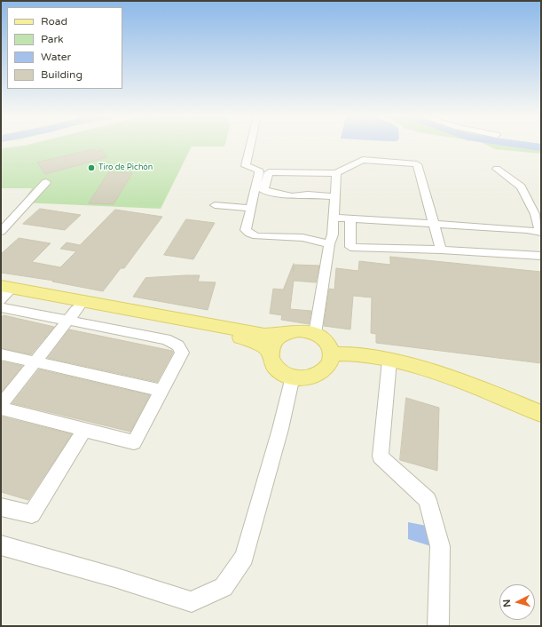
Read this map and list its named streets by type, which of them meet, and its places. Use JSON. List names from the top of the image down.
{
  "places": ["Tiro de Pichón"],
  "legend": [
    "Road",
    "Park",
    "Water",
    "Building"
  ],
  "north": "left"
}
